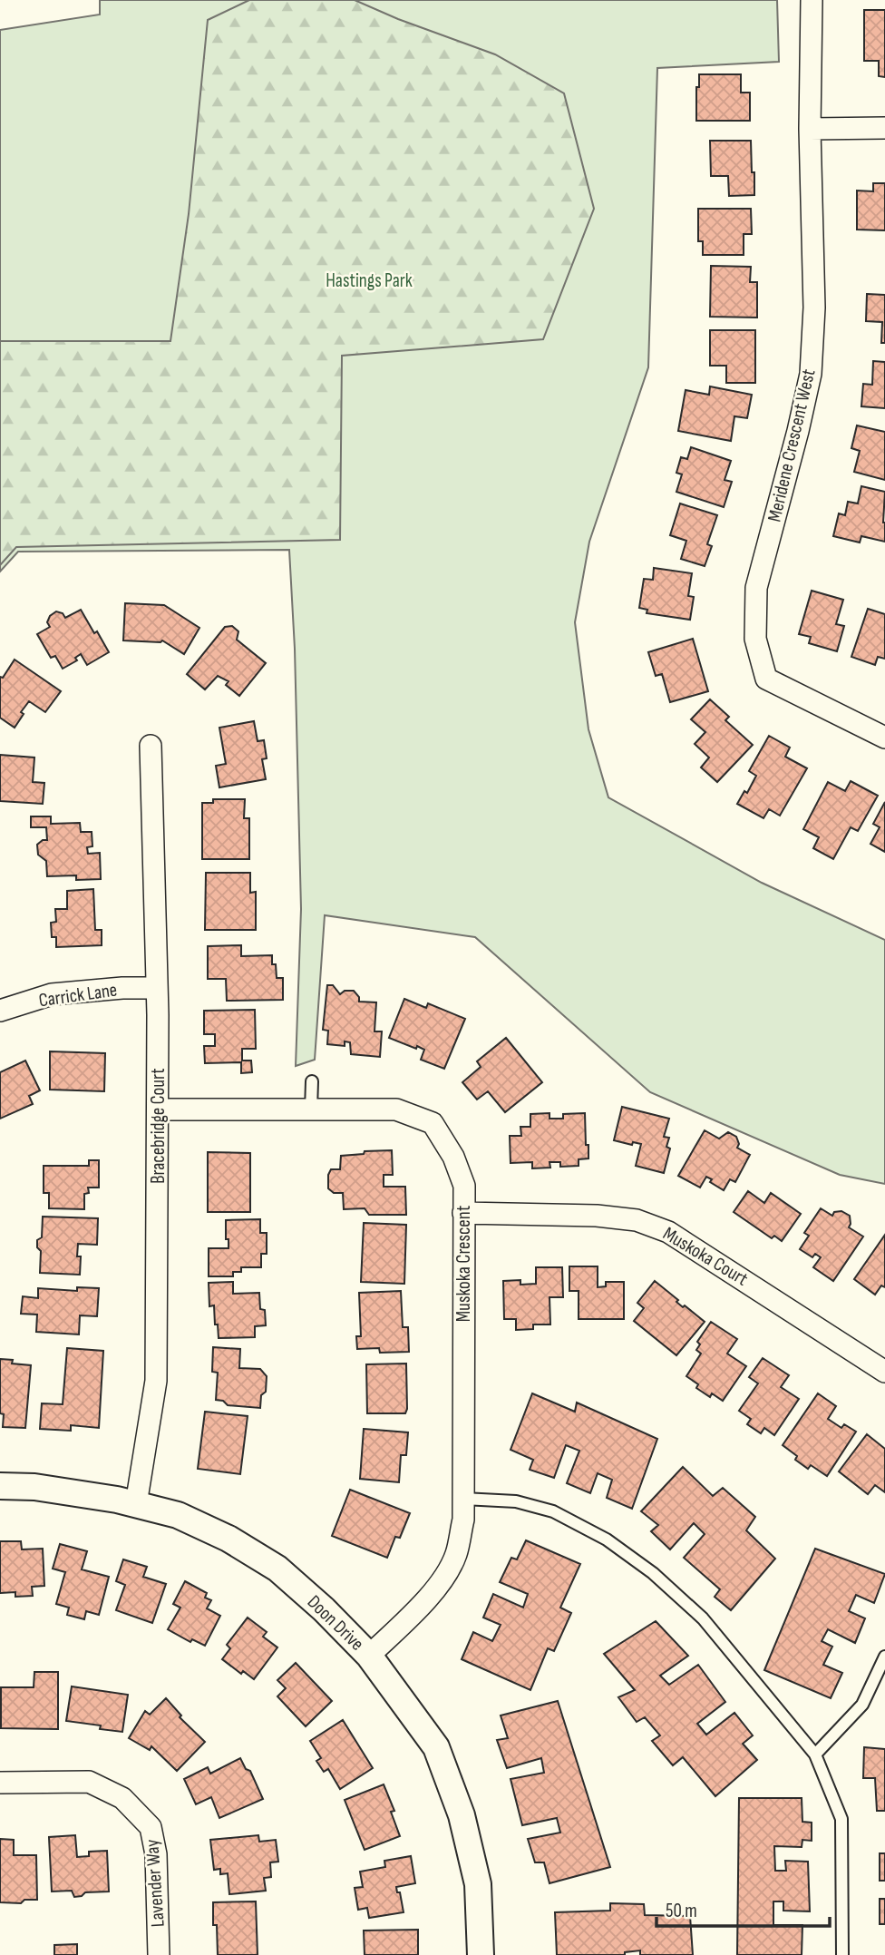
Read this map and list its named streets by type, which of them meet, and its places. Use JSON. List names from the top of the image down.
{
  "streets": {
    "street": [
      "Meridene Crescent West",
      "Carrick Lane",
      "Bracebridge Court",
      "Muskoka Court",
      "Muskoka Crescent",
      "Doon Drive",
      "Lavender Way"
    ]
  },
  "crossings": [
    ["Carrick Lane", "Bracebridge Court"],
    ["Bracebridge Court", "Muskoka Crescent"],
    ["Bracebridge Court", "Doon Drive"],
    ["Muskoka Court", "Muskoka Crescent"],
    ["Muskoka Crescent", "Doon Drive"]
  ],
  "parks": ["Hastings Park"],
  "scale_bar": "50 m"
}
